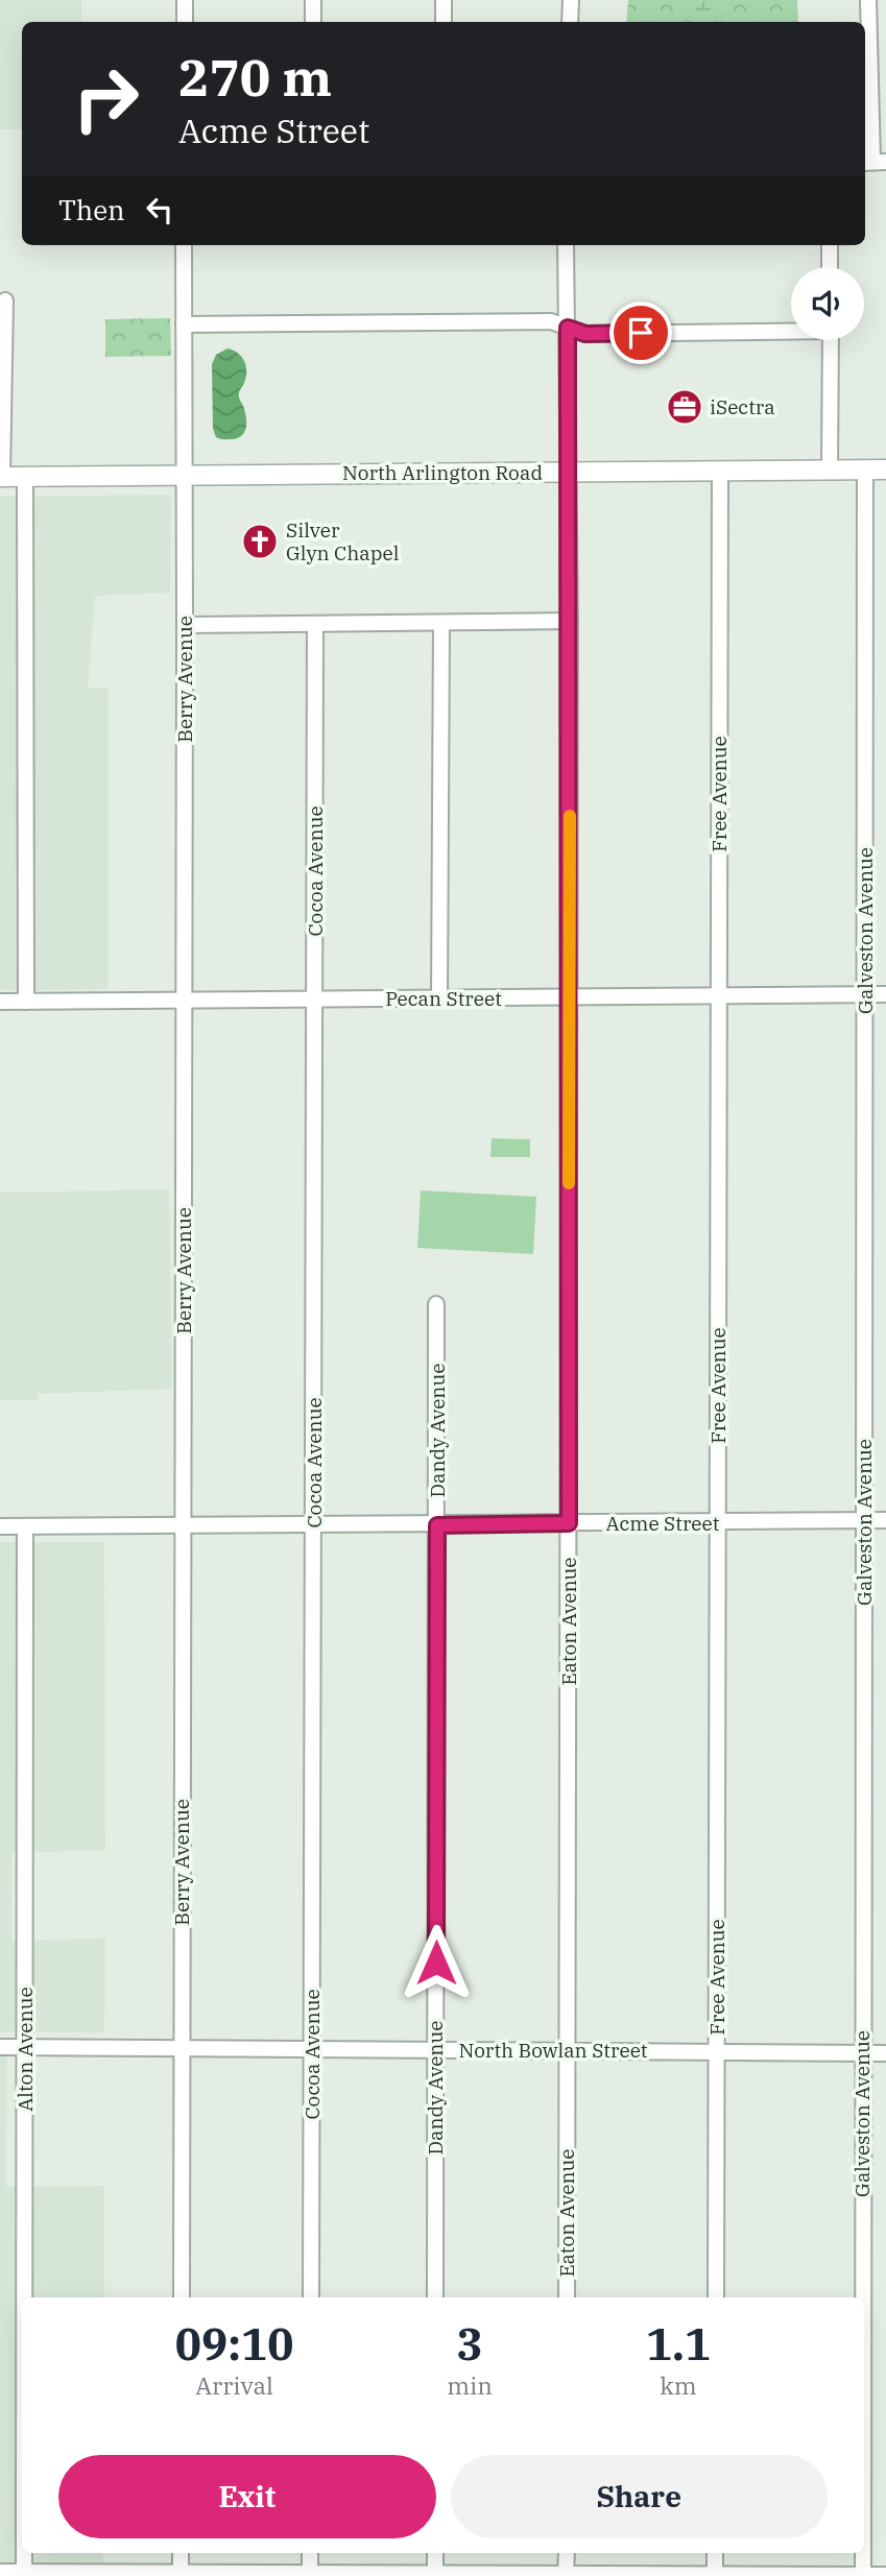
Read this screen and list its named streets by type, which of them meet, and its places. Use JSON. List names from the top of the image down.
{
  "streets": {
    "main road": ["North Arlington Road"],
    "street": [
      "Berry Avenue",
      "Free Avenue",
      "Cocoa Avenue",
      "Galveston Avenue",
      "Pecan Street",
      "Dandy Avenue",
      "Acme Street",
      "Eaton Avenue",
      "Alton Avenue",
      "North Bowlan Street"
    ]
  },
  "crossings": [
    ["North Arlington Road", "Berry Avenue"],
    ["North Arlington Road", "Free Avenue"],
    ["North Arlington Road", "Galveston Avenue"],
    ["North Arlington Road", "Eaton Avenue"],
    ["Berry Avenue", "Pecan Street"],
    ["Berry Avenue", "Acme Street"],
    ["Berry Avenue", "North Bowlan Street"],
    ["Free Avenue", "Pecan Street"],
    ["Free Avenue", "Acme Street"],
    ["Free Avenue", "North Bowlan Street"],
    ["Cocoa Avenue", "Pecan Street"],
    ["Cocoa Avenue", "Acme Street"],
    ["Cocoa Avenue", "North Bowlan Street"],
    ["Galveston Avenue", "Pecan Street"],
    ["Galveston Avenue", "Acme Street"],
    ["Galveston Avenue", "North Bowlan Street"],
    ["Pecan Street", "Eaton Avenue"],
    ["Dandy Avenue", "Acme Street"],
    ["Dandy Avenue", "North Bowlan Street"],
    ["Acme Street", "Eaton Avenue"],
    ["Acme Street", "Alton Avenue"],
    ["Eaton Avenue", "North Bowlan Street"],
    ["Alton Avenue", "North Bowlan Street"]
  ],
  "places": {
    "office": ["iSectra"],
    "church": ["Silver Glyn Chapel"]
  },
  "page": {
    "turn": ["270 m", "Acme Street"],
    "then": "Then",
    "eta": [
      "09:10",
      "Arrival",
      "3",
      "min",
      "1.1",
      "km"
    ],
    "buttons": ["Exit", "Share"]
  }
}
